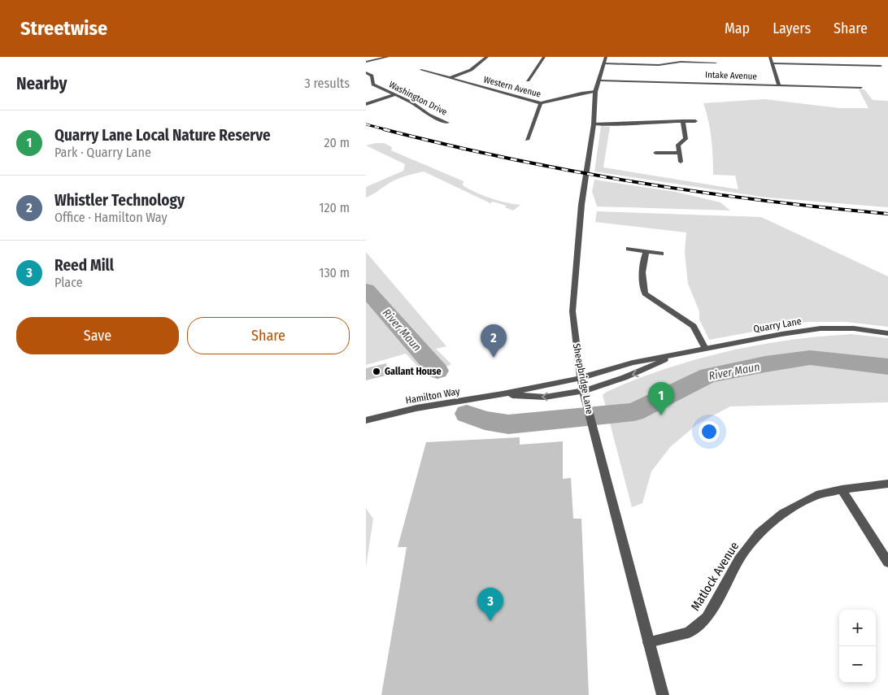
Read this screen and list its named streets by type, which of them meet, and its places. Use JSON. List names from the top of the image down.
{
  "streets": {
    "street": [
      "Intake Avenue",
      "Western Avenue",
      "Washington Drive",
      "Quarry Lane",
      "Sheepbridge Lane",
      "Hamilton Way",
      "Matlock Avenue"
    ]
  },
  "crossings": [
    ["Intake Avenue", "Sheepbridge Lane"],
    ["Western Avenue", "Sheepbridge Lane"],
    ["Quarry Lane", "Sheepbridge Lane"],
    ["Quarry Lane", "Hamilton Way"],
    ["Sheepbridge Lane", "Hamilton Way"],
    ["Sheepbridge Lane", "Matlock Avenue"]
  ],
  "water": ["River Maun"],
  "places": ["Gallant House"],
  "page": {
    "header": "Streetwise",
    "nav": ["Map", "Layers", "Share"],
    "heading": ["Nearby", "3 results"],
    "list": [
      {
        "mark": "1",
        "name": "Quarry Lane Local Nature Reserve",
        "note": "Park · Quarry Lane",
        "value": "20 m"
      },
      {
        "mark": "2",
        "name": "Whistler Technology",
        "note": "Office · Hamilton Way",
        "value": "120 m"
      },
      {
        "mark": "3",
        "name": "Reed Mill",
        "note": "Place",
        "value": "130 m"
      }
    ],
    "buttons": ["Save", "Share"],
    "pins": ["2", "1", "3"],
    "map_buttons": ["+", "−"]
  }
}
